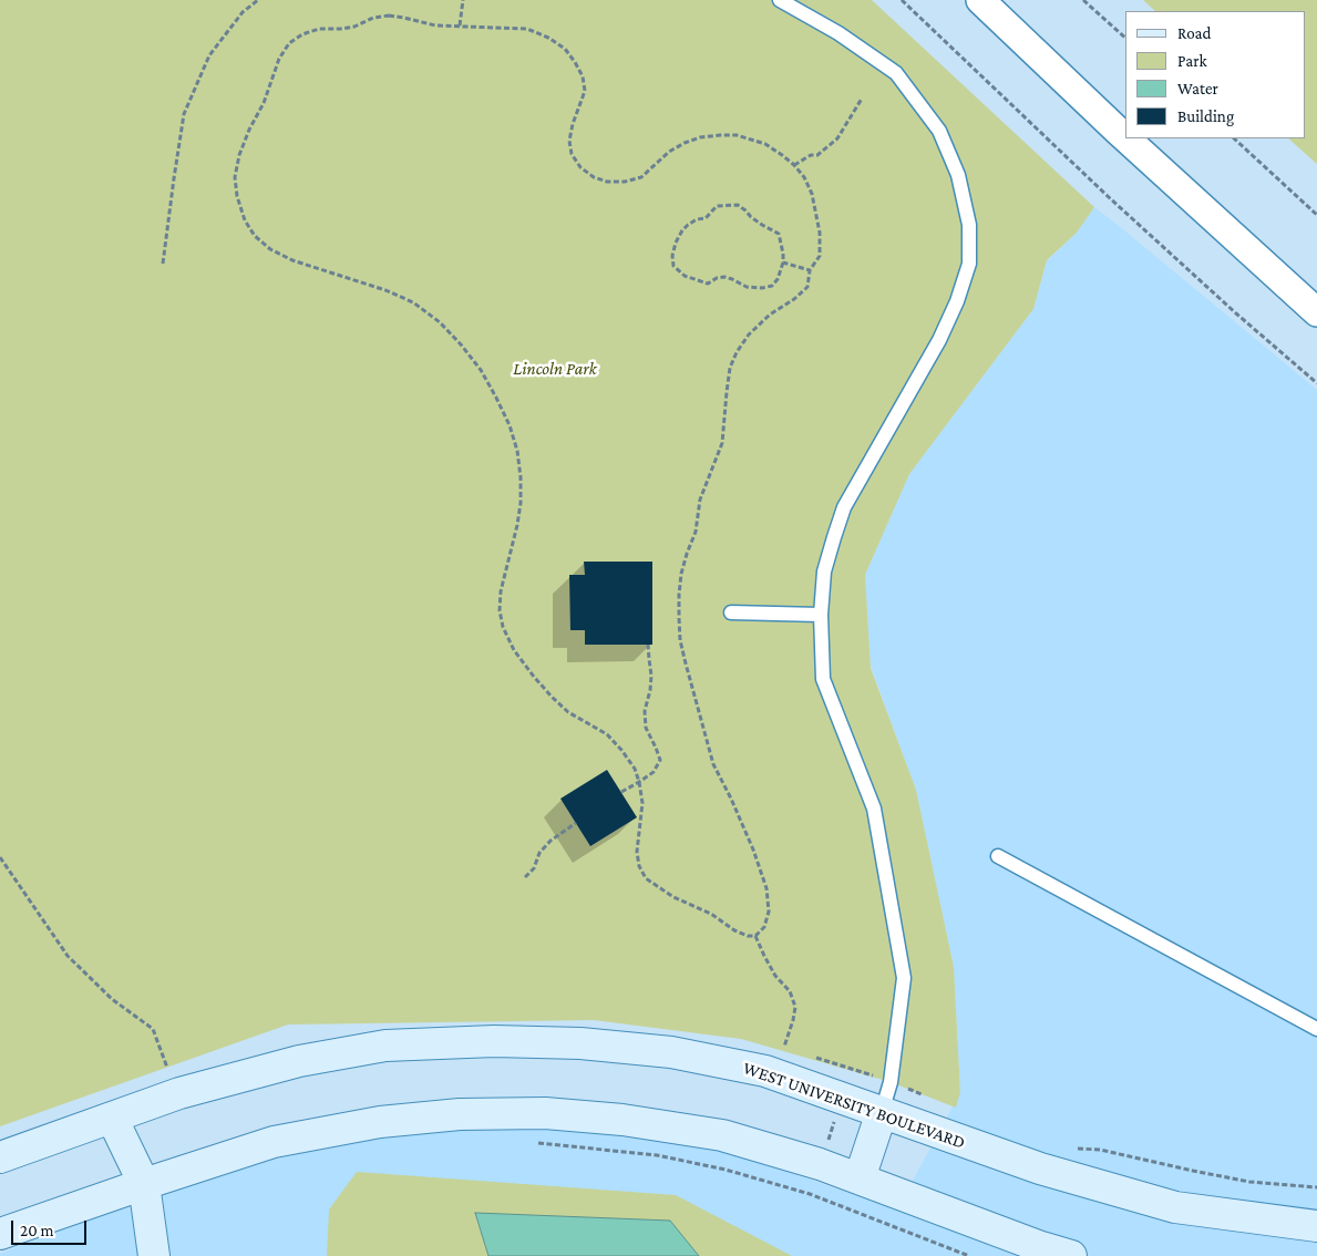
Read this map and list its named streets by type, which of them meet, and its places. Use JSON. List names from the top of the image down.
{
  "streets": {
    "main road": ["WEST UNIVERSITY BOULEVARD"]
  },
  "parks": ["Lincoln Park"],
  "legend": [
    "Road",
    "Park",
    "Water",
    "Building"
  ],
  "scale_bar": "20 m"
}
